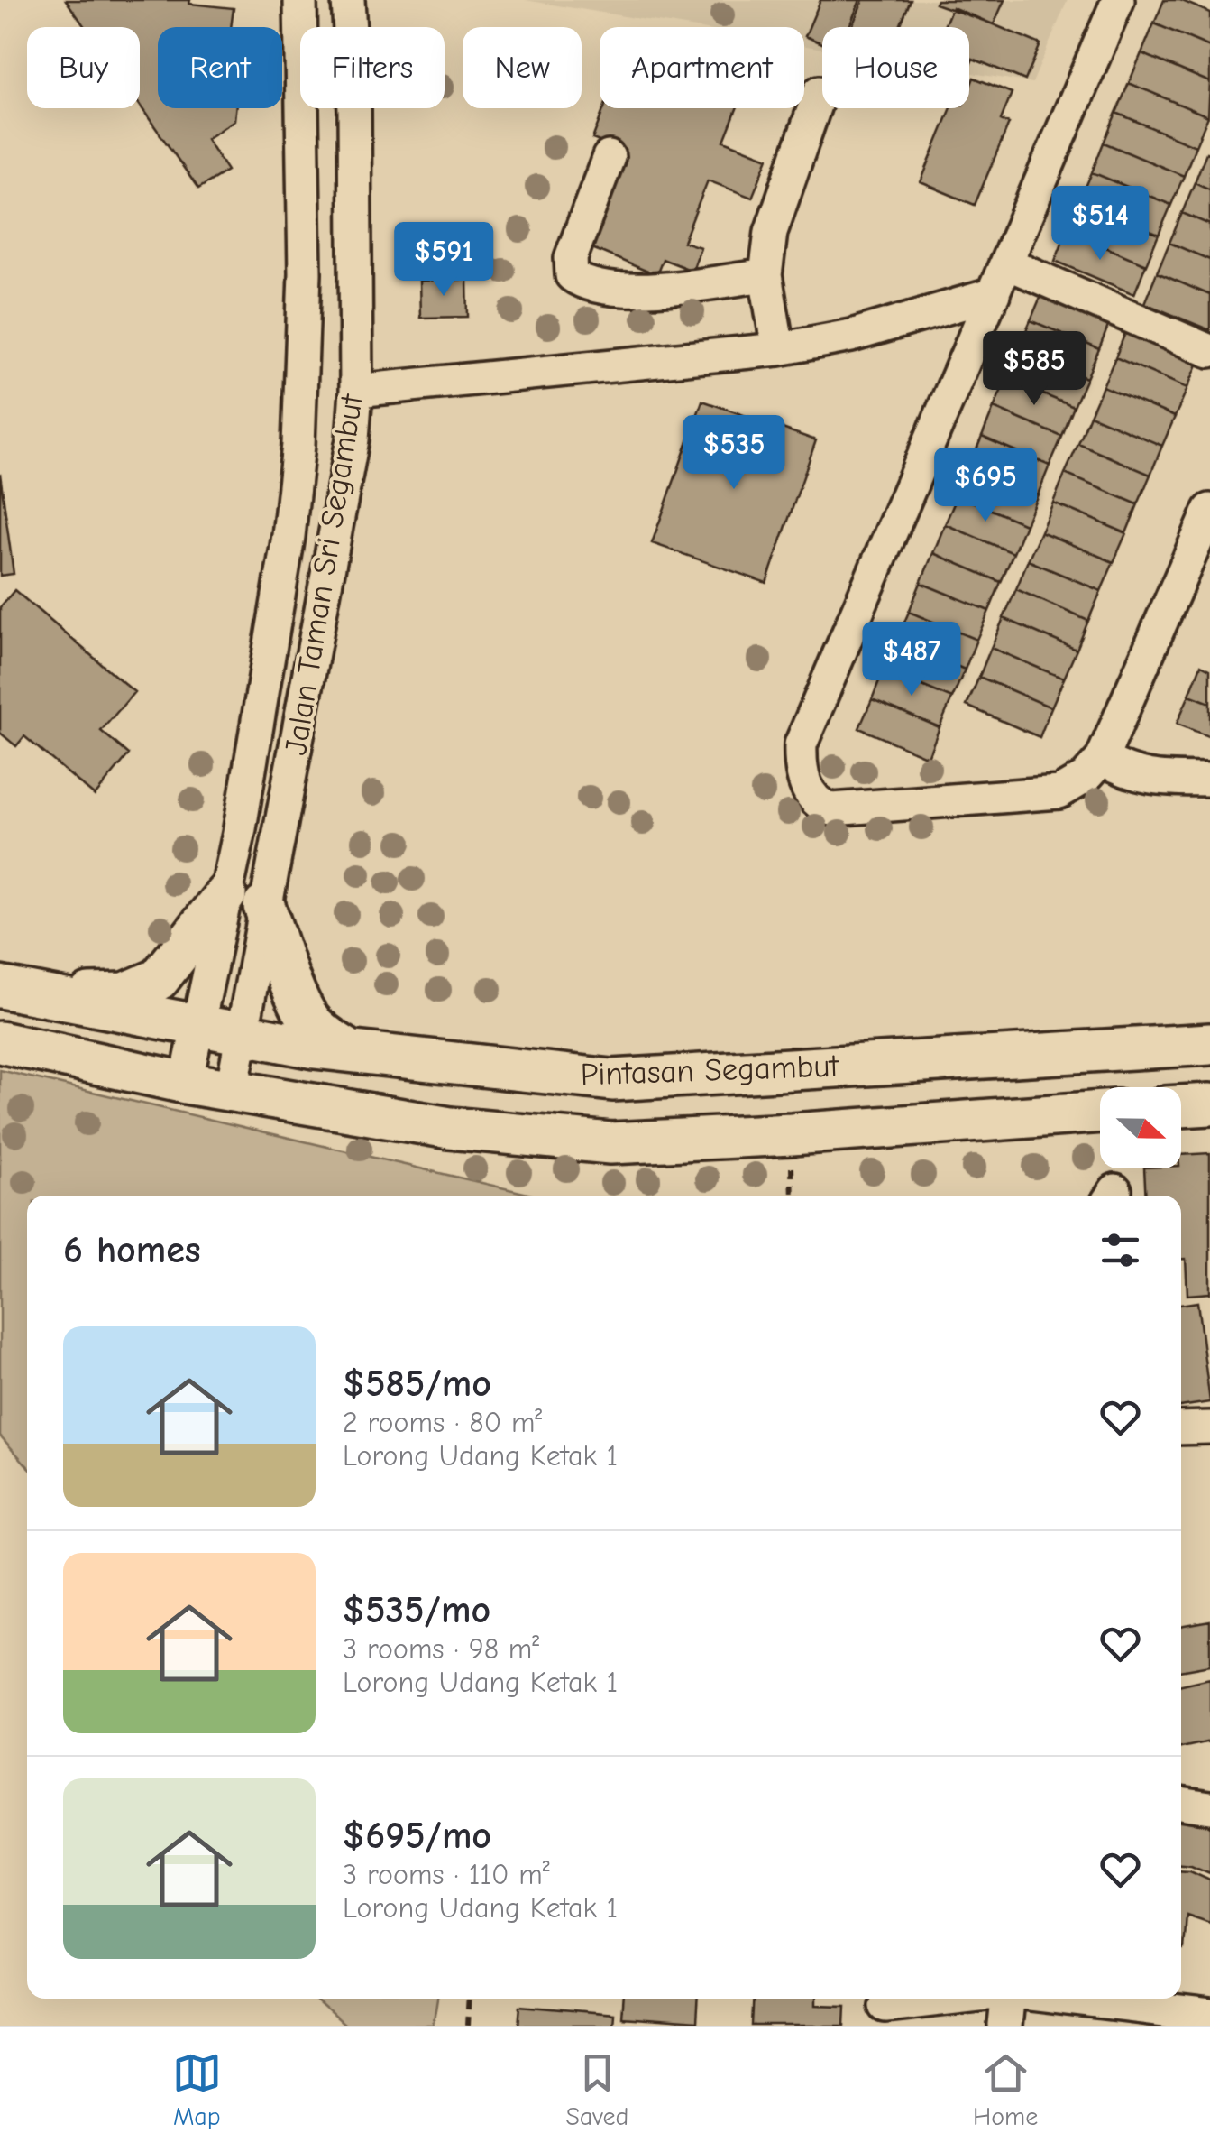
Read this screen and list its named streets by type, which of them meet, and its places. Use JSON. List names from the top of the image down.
{
  "streets": {
    "main road": ["Pintasan Segambut"],
    "street": ["Jalan Taman Sri Segambut"]
  },
  "crossings": [
    ["Jalan Taman Sri Segambut", "Pintasan Segambut"]
  ],
  "north": "right",
  "page": {
    "chip": [
      "Buy",
      "Rent",
      "Filters",
      "New",
      "Apartment",
      "House"
    ],
    "price": [
      "$514",
      "$591",
      "$585",
      "$535",
      "$695",
      "$487"
    ],
    "heading": "6 homes",
    "list": [
      {
        "name": "$585/mo",
        "note": "2 rooms · 80 m² · Lorong Udang Ketak 1"
      },
      {
        "name": "$535/mo",
        "note": "3 rooms · 98 m² · Lorong Udang Ketak 1"
      },
      {
        "name": "$695/mo",
        "note": "3 rooms · 110 m² · Lorong Udang Ketak 1"
      }
    ],
    "tabs": ["Map", "Saved", "Home"]
  }
}
